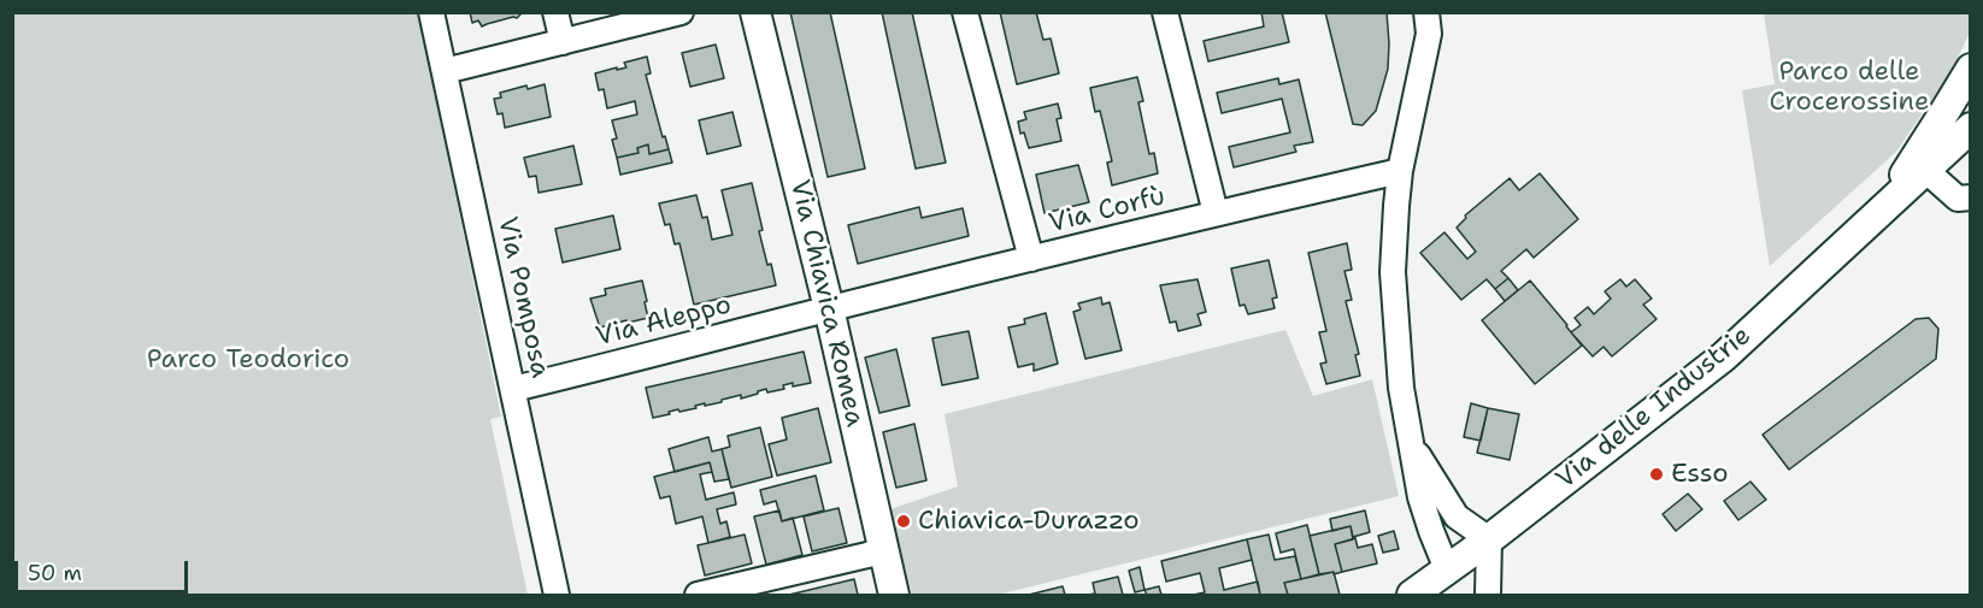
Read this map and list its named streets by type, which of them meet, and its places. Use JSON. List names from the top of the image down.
{
  "streets": {
    "street": [
      "Via Corfù",
      "Via Pomposa",
      "Via Chiavica Romea",
      "Via Aleppo",
      "Via delle Industrie"
    ]
  },
  "crossings": [
    ["Via Corfù", "Via Chiavica Romea"],
    ["Via Corfù", "Via Aleppo"],
    ["Via Pomposa", "Via Aleppo"],
    ["Via Chiavica Romea", "Via Aleppo"]
  ],
  "parks": ["Parco delle Crocerossine", "Parco Teodorico"],
  "places": ["Esso", "Chiavica-Durazzo"],
  "scale_bar": "50 m"
}
